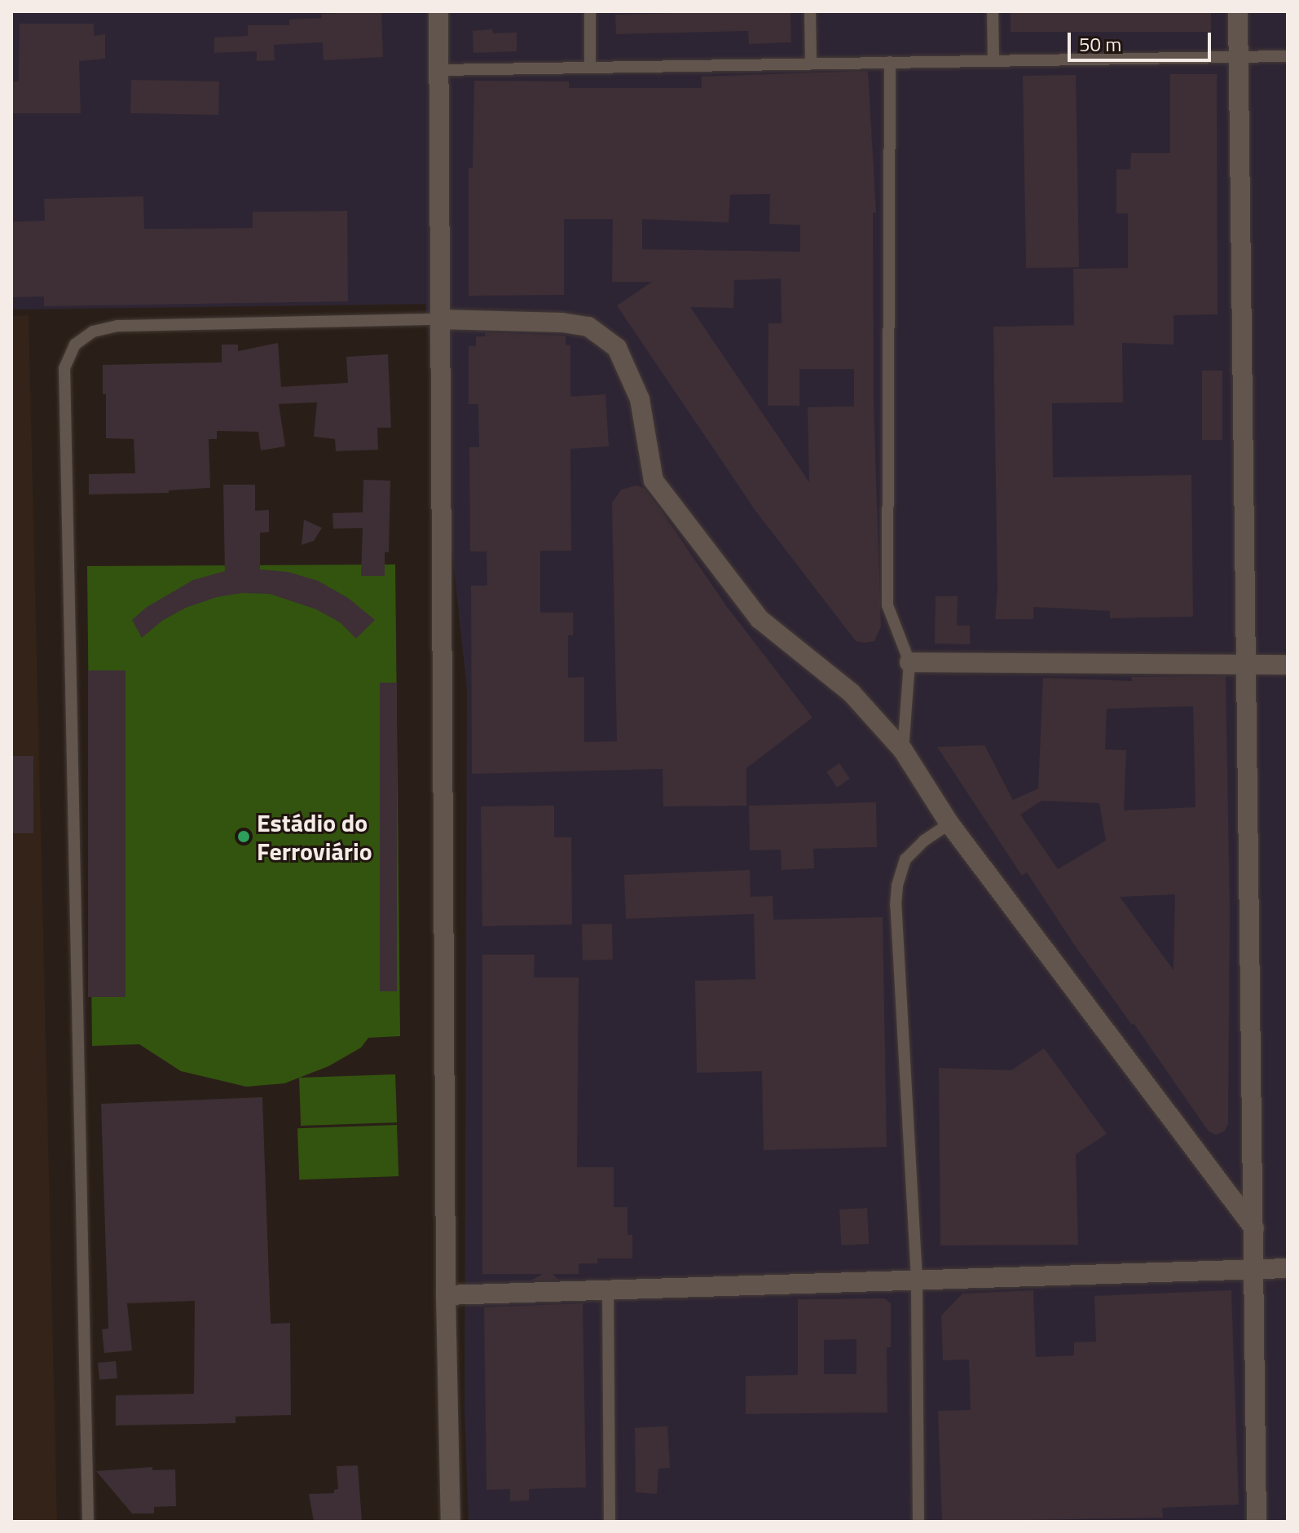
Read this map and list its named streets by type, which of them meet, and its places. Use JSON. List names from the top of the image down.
{
  "places": ["Estádio do Ferroviário"],
  "scale_bar": "50 m"
}
